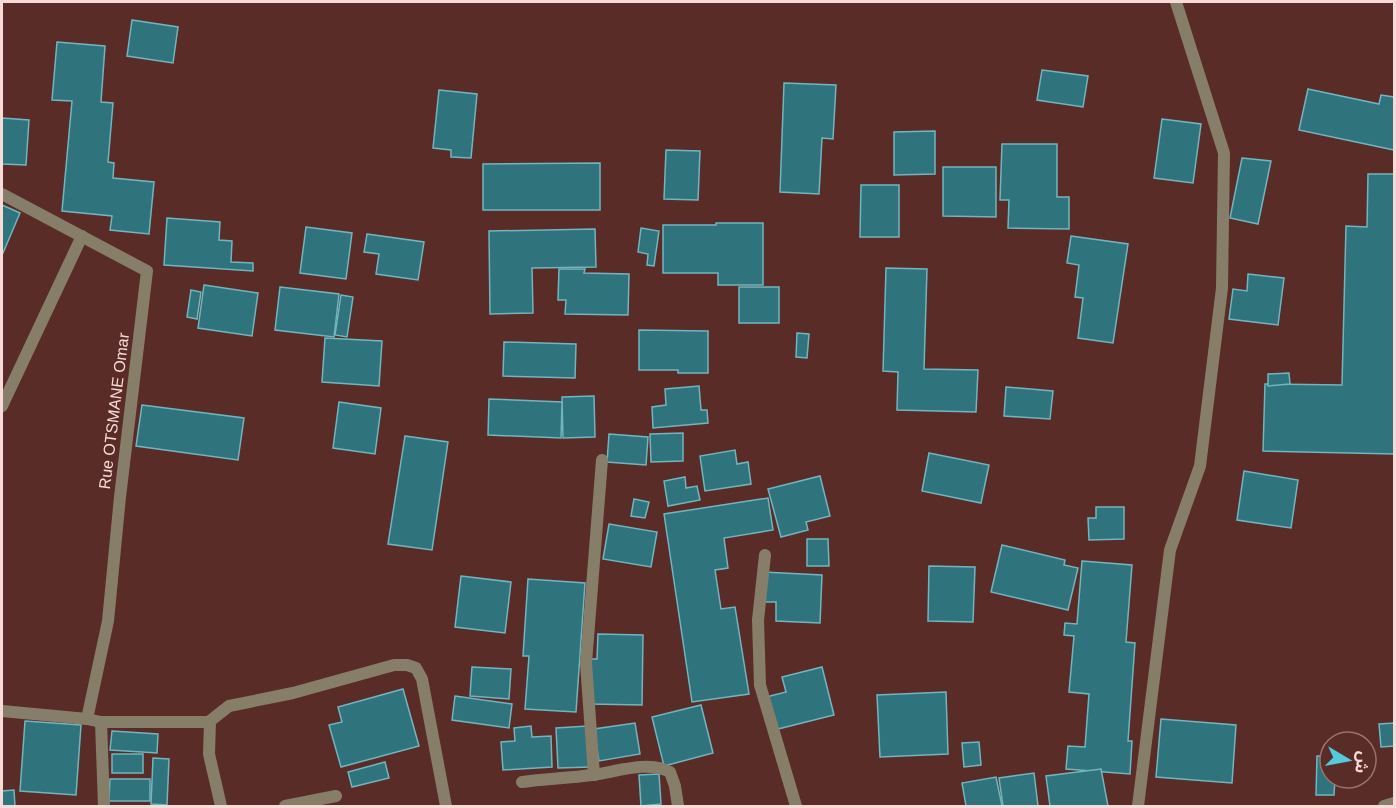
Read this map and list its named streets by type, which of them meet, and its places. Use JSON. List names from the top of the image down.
{
  "streets": {
    "street": ["Rue OTSMANE Omar"]
  },
  "north": "right"
}
